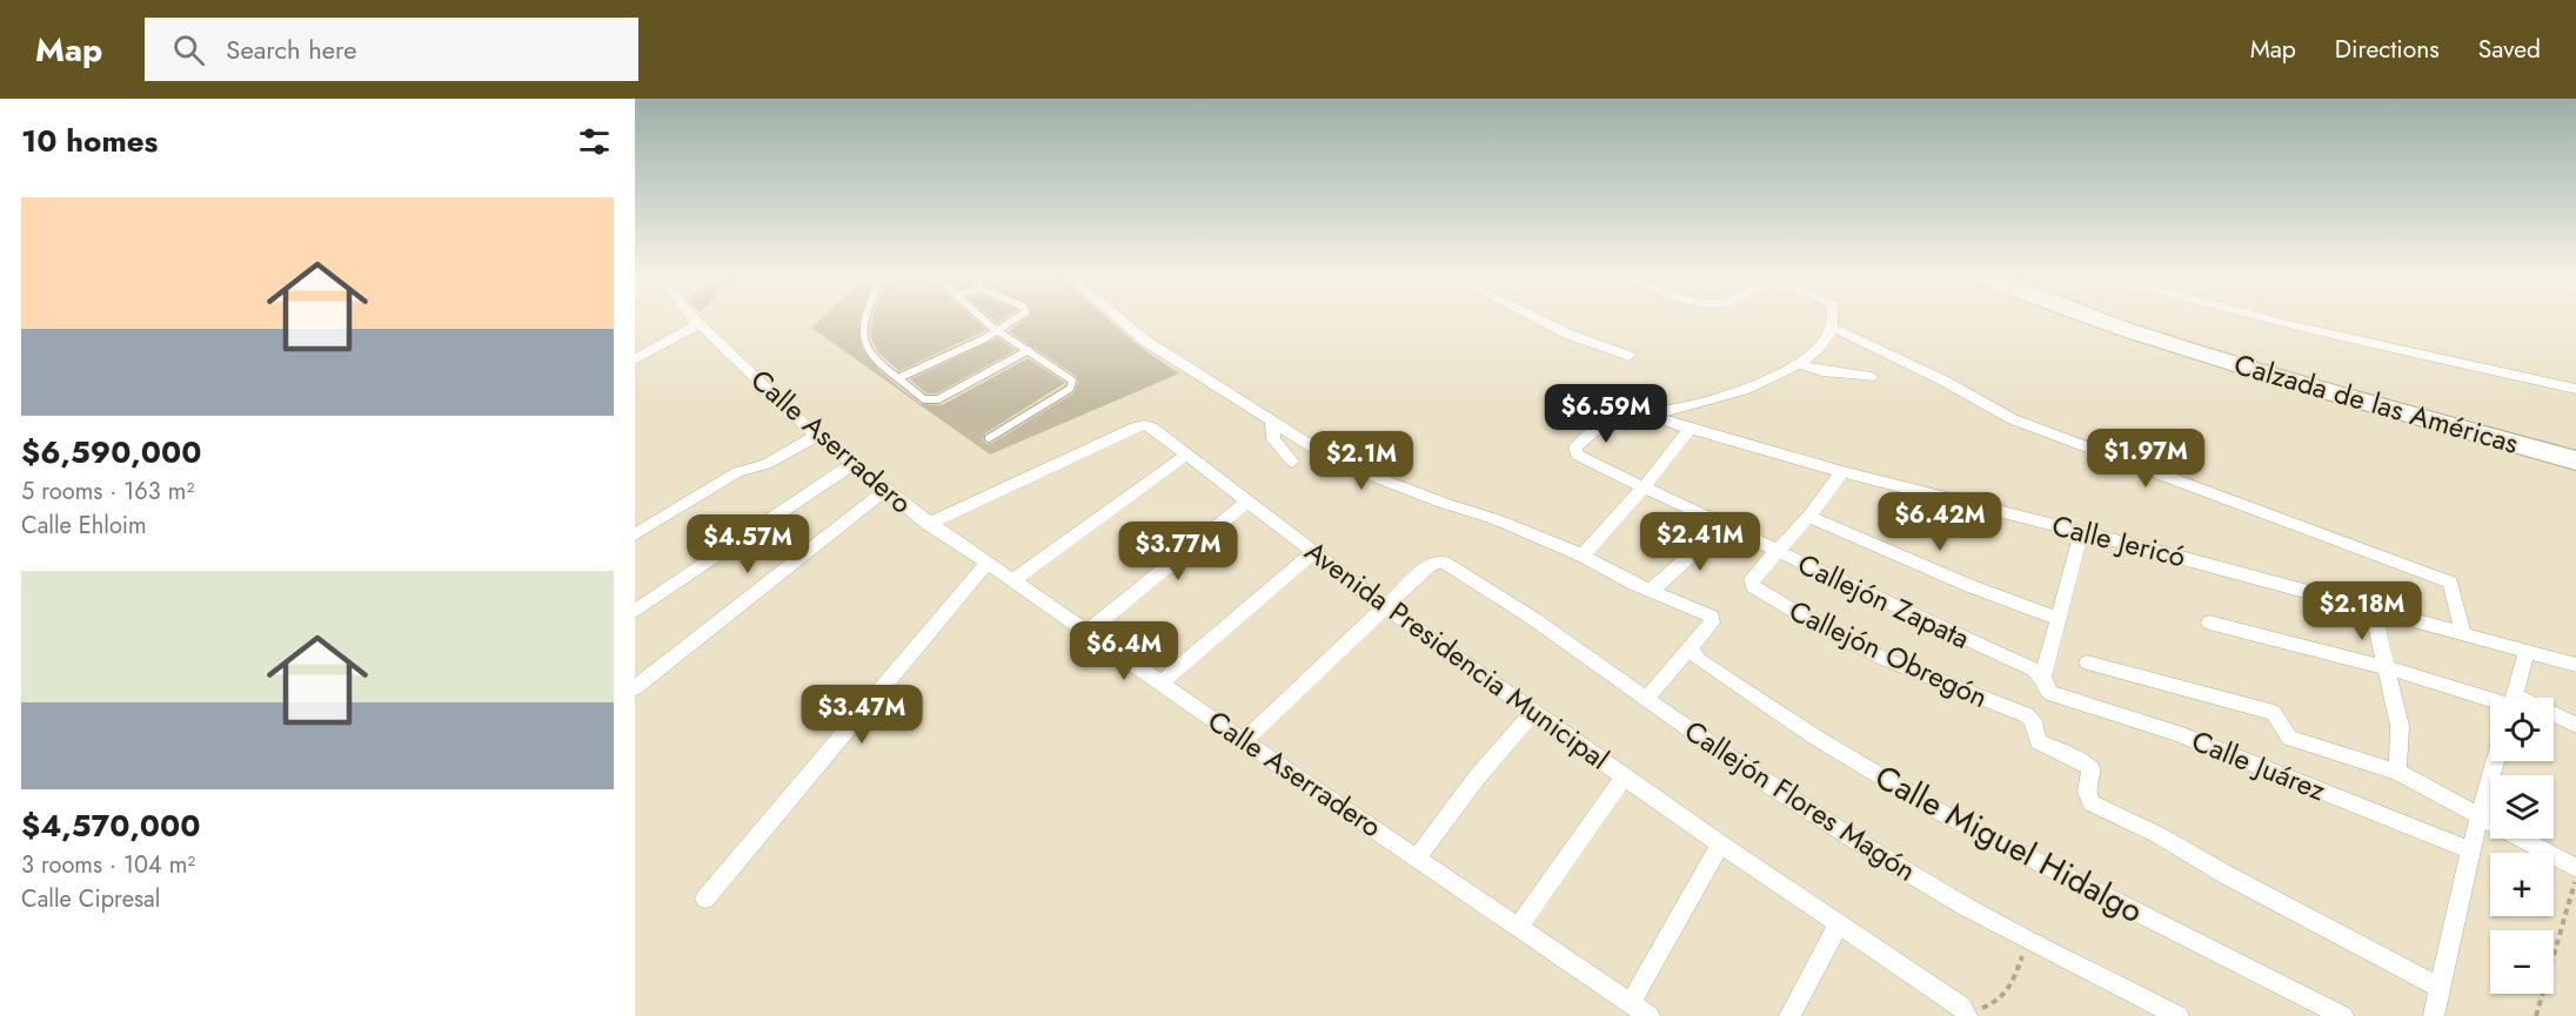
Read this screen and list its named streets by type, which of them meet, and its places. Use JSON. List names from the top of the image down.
{
  "streets": {
    "main road": ["Calzada de las Américas"],
    "street": [
      "Calle Aserradero",
      "Calle Jericó",
      "Callejón Zapata",
      "Callejón Obregón",
      "Avenida Presidencia Municipal",
      "Calle Juárez",
      "Callejón Flores Magón",
      "Calle Miguel Hidalgo"
    ]
  },
  "crossings": [
    ["Calle Aserradero", "Avenida Presidencia Municipal"],
    ["Calle Jericó", "Callejón Zapata"],
    ["Callejón Zapata", "Callejón Obregón"],
    ["Callejón Zapata", "Calle Juárez"],
    ["Avenida Presidencia Municipal", "Callejón Flores Magón"]
  ],
  "page": {
    "header": "Map",
    "search": "Search here",
    "nav": ["Map", "Directions", "Saved"],
    "heading": "10 homes",
    "list": [
      {
        "name": "$6,590,000",
        "note": "5 rooms · 163 m² · Calle Ehloim"
      },
      {
        "name": "$4,570,000",
        "note": "3 rooms · 104 m² · Calle Cipresal"
      }
    ],
    "price": [
      "$6.59M",
      "$1.97M",
      "$2.1M",
      "$6.42M",
      "$2.41M",
      "$4.57M",
      "$3.77M",
      "$2.18M",
      "$6.4M",
      "$3.47M"
    ],
    "map_buttons": ["+", "−"]
  }
}
